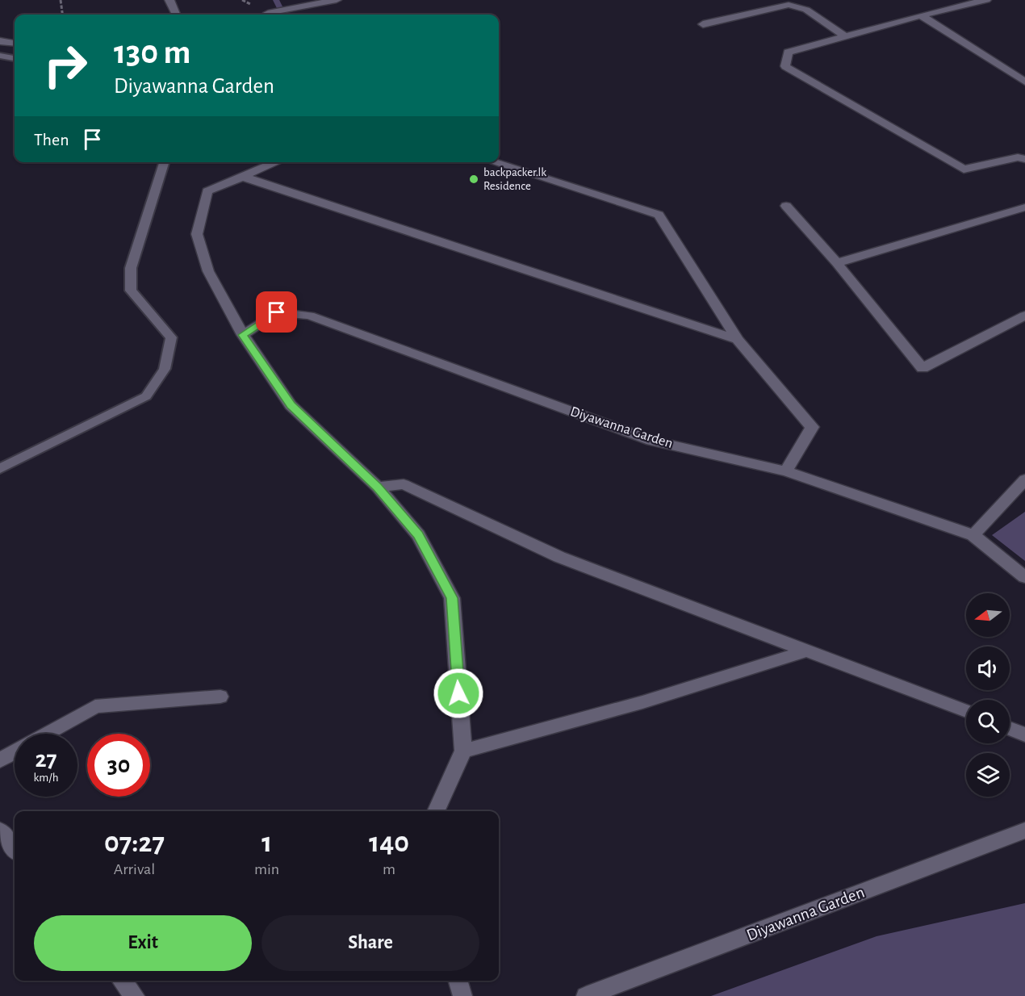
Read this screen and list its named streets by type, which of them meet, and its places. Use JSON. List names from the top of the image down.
{
  "streets": {
    "street": ["Diyawanna Garden"]
  },
  "places": ["backpacker.lk Residence"],
  "north": "left",
  "page": {
    "turn": ["130 m", "Diyawanna Garden"],
    "then": "Then",
    "speed": "27 km/h",
    "limit": "30",
    "eta": [
      "07:27",
      "Arrival",
      "1",
      "min",
      "140",
      "m"
    ],
    "buttons": ["Exit", "Share"]
  }
}
